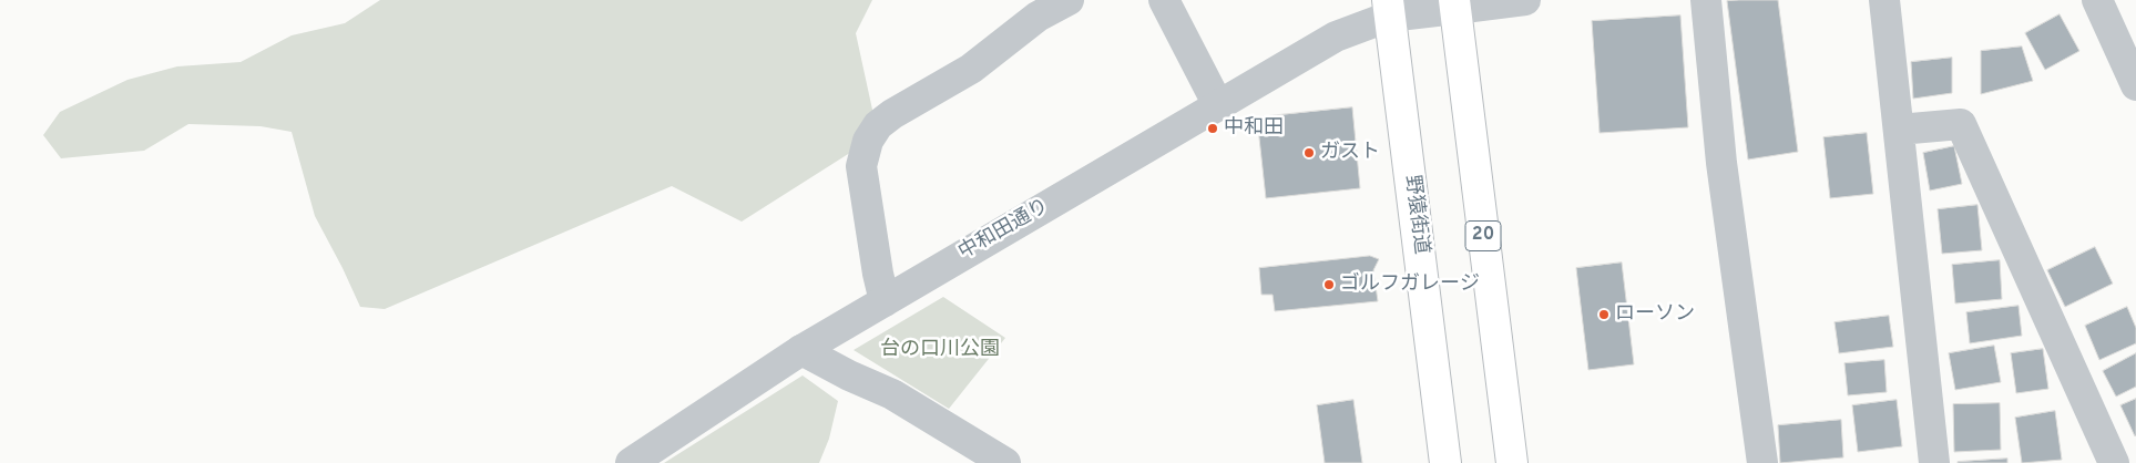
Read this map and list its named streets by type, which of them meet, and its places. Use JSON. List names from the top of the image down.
{
  "streets": {
    "main road": ["野猿街道", "20"],
    "street": ["中和田通り"]
  },
  "crossings": [
    ["野猿街道", "中和田通り"],
    ["中和田通り", "20"]
  ],
  "parks": ["台の口川公園"],
  "places": [
    "中和田",
    "ガスト",
    "ゴルフガレージ",
    "ローソン"
  ]
}
